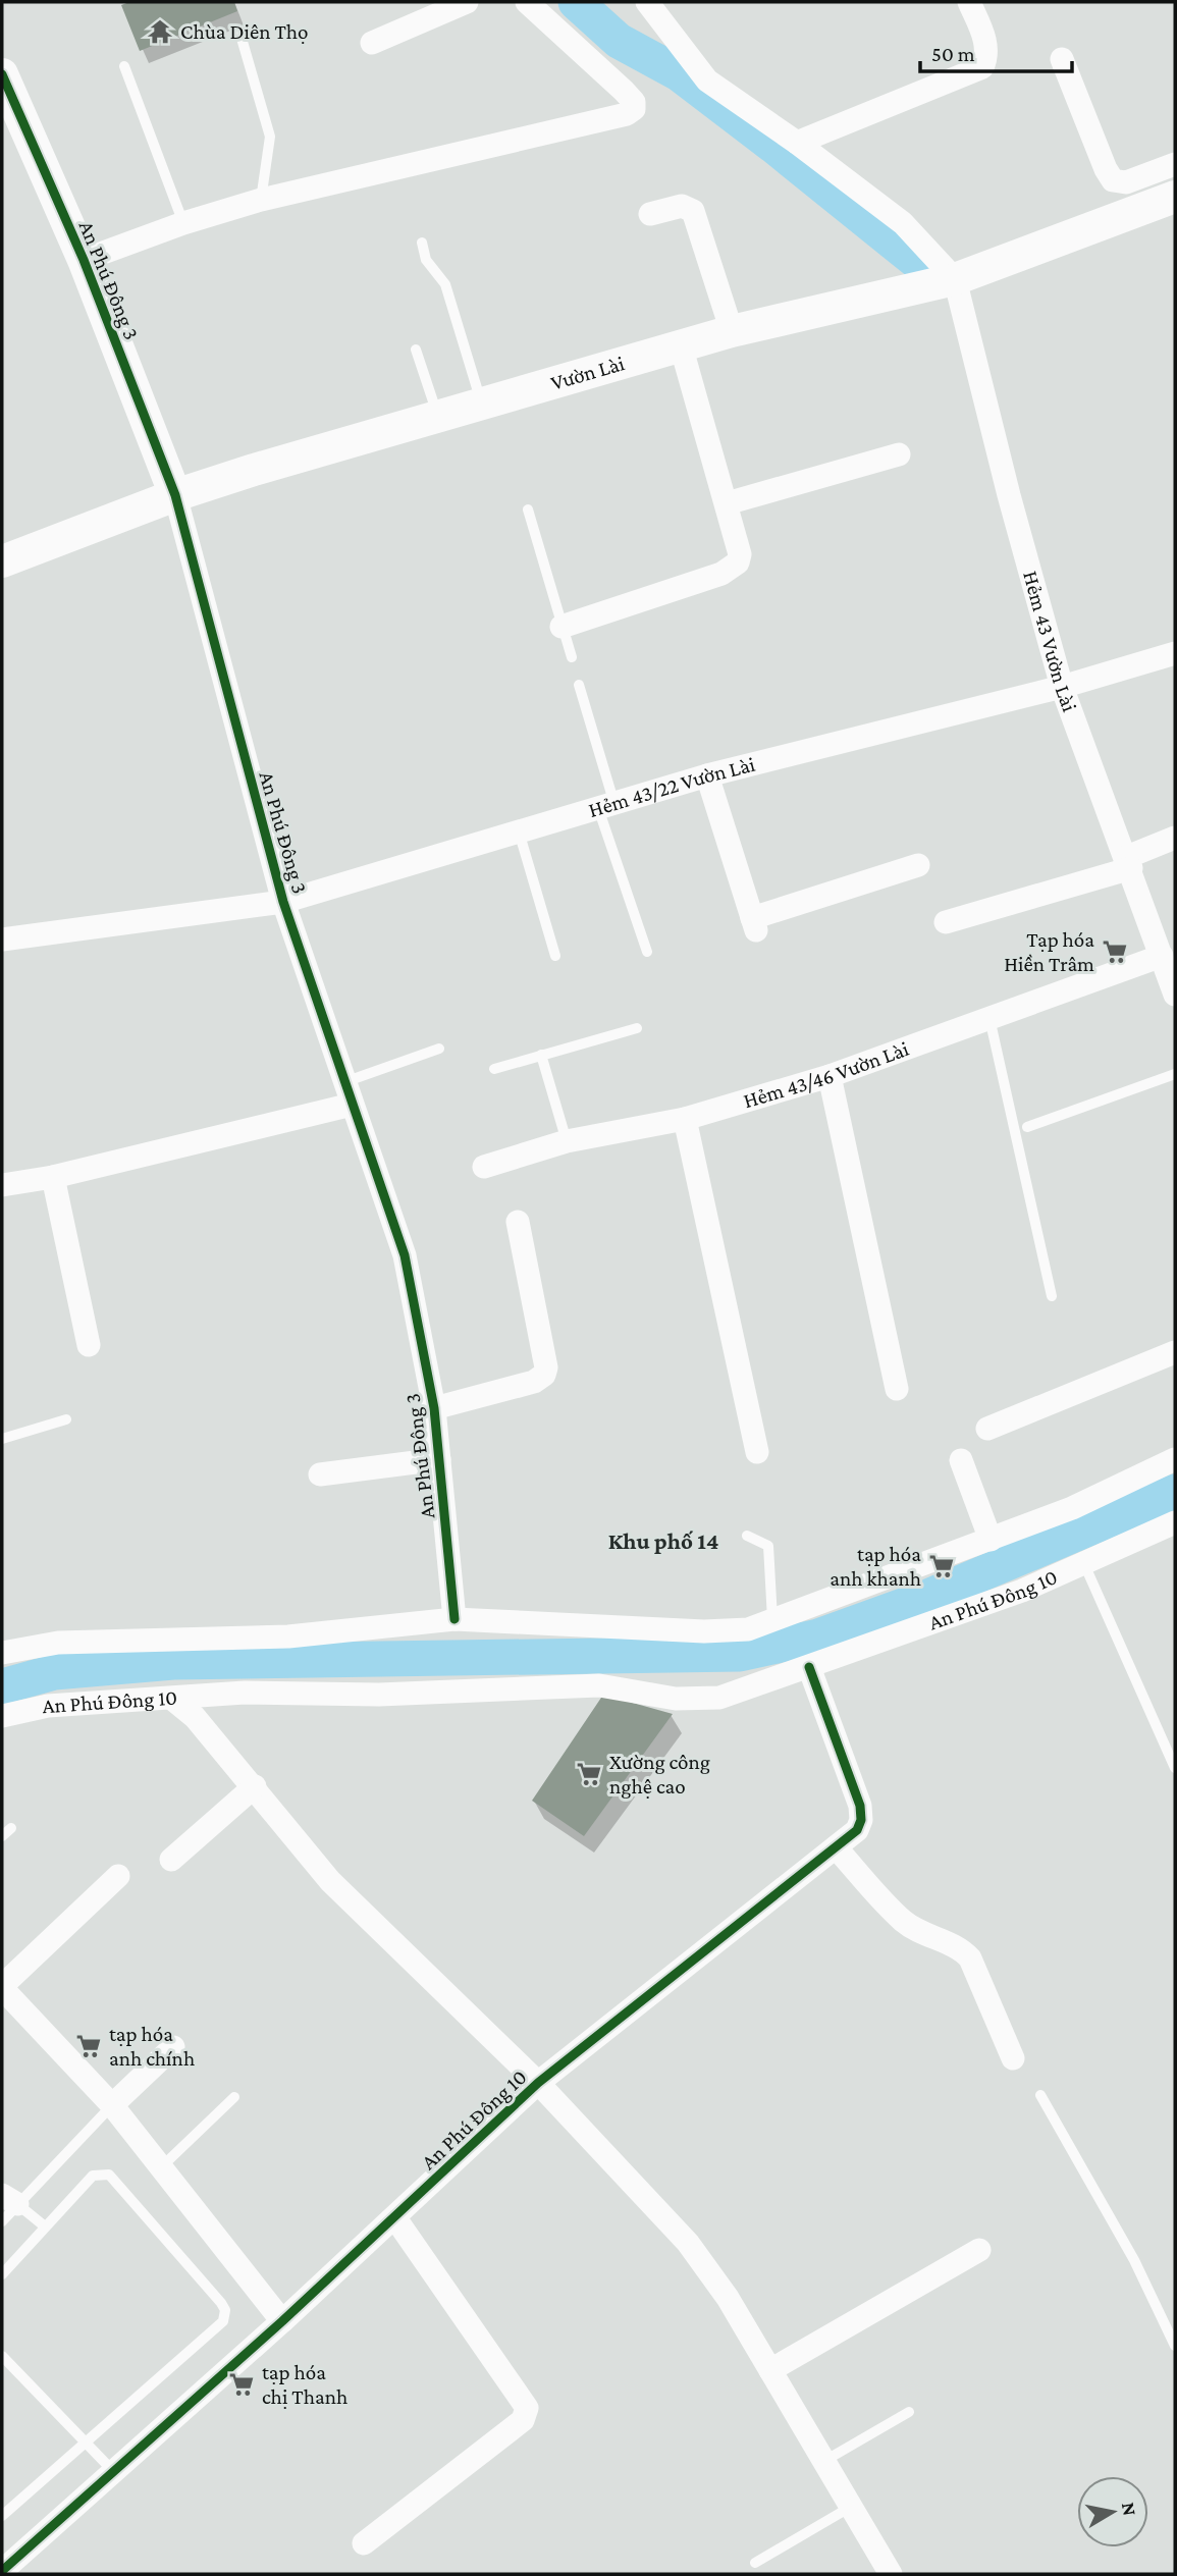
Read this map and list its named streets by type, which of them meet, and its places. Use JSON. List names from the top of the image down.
{
  "streets": {
    "main road": ["An Phú Đông 3", "Vườn Lài"],
    "street": [
      "Hẻm 43 Vườn Lài",
      "Hẻm 43/22 Vườn Lài",
      "Hẻm 43/46 Vườn Lài",
      "An Phú Đông 10"
    ]
  },
  "crossings": [
    ["An Phú Đông 3", "Vườn Lài"],
    ["An Phú Đông 3", "Hẻm 43/22 Vườn Lài"],
    ["Vườn Lài", "Hẻm 43 Vườn Lài"],
    ["Hẻm 43 Vườn Lài", "Hẻm 43/22 Vườn Lài"],
    ["Hẻm 43 Vườn Lài", "Hẻm 43/46 Vườn Lài"]
  ],
  "districts": ["Khu phố 14"],
  "places": {
    "temple": ["Chùa Diên Thọ"],
    "supermarket": [
      "Tạp hóa Hiền Trâm",
      "tạp hóa anh khanh",
      "Xường công nghệ cao",
      "tạp hóa anh chính",
      "tạp hóa chị Thanh"
    ]
  },
  "scale_bar": "50 m",
  "north": "right"
}
